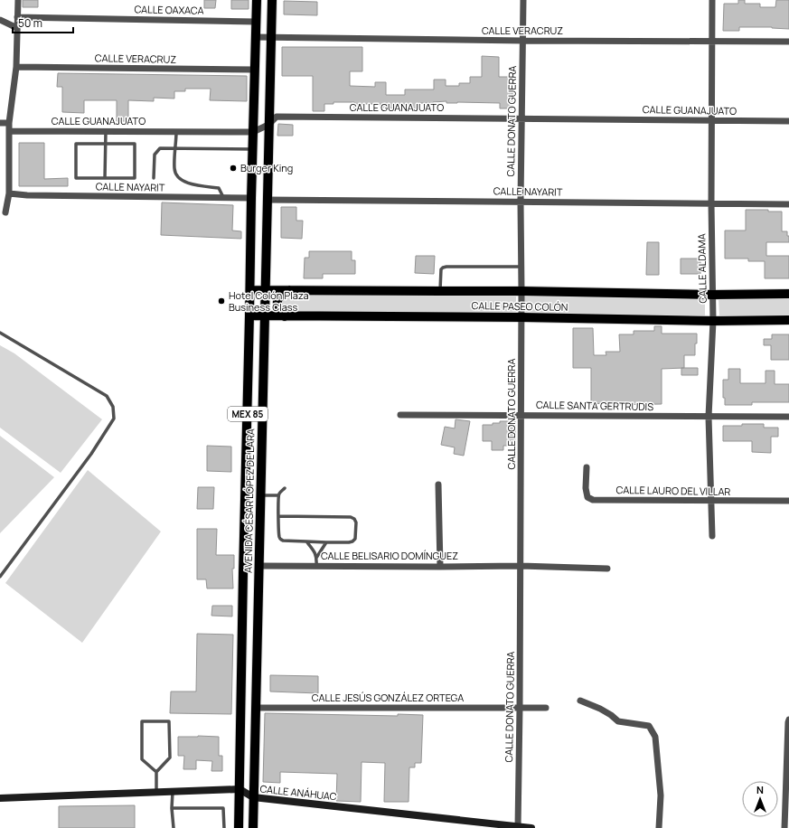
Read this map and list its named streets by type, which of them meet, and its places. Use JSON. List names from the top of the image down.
{
  "streets": {
    "main road": ["CALLE PASEO COLÓN", "MEX 85", "AVENIDA CÉSAR LÓPEZ DE LARA"],
    "street": [
      "CALLE OAXACA",
      "CALLE VERACRUZ",
      "CALLE GUANAJUATO",
      "CALLE DONATO GUERRA",
      "CALLE NAYARIT",
      "CALLE ALDAMA",
      "CALLE SANTA GERTRUDIS",
      "CALLE LAURO DEL VILLAR",
      "CALLE BELISARIO DOMÍNGUEZ",
      "CALLE JESÚS GONZÁLEZ ORTEGA",
      "CALLE ANÁHUAC"
    ]
  },
  "crossings": [
    ["CALLE OAXACA", "AVENIDA CÉSAR LÓPEZ DE LARA"],
    ["CALLE VERACRUZ", "CALLE DONATO GUERRA"],
    ["CALLE VERACRUZ", "CALLE ALDAMA"],
    ["CALLE VERACRUZ", "AVENIDA CÉSAR LÓPEZ DE LARA"],
    ["CALLE GUANAJUATO", "CALLE DONATO GUERRA"],
    ["CALLE GUANAJUATO", "CALLE ALDAMA"],
    ["CALLE GUANAJUATO", "AVENIDA CÉSAR LÓPEZ DE LARA"],
    ["CALLE DONATO GUERRA", "CALLE NAYARIT"],
    ["CALLE DONATO GUERRA", "CALLE PASEO COLÓN"],
    ["CALLE DONATO GUERRA", "CALLE SANTA GERTRUDIS"],
    ["CALLE DONATO GUERRA", "CALLE BELISARIO DOMÍNGUEZ"],
    ["CALLE DONATO GUERRA", "CALLE JESÚS GONZÁLEZ ORTEGA"],
    ["CALLE DONATO GUERRA", "CALLE ANÁHUAC"],
    ["CALLE NAYARIT", "CALLE ALDAMA"],
    ["CALLE NAYARIT", "AVENIDA CÉSAR LÓPEZ DE LARA"],
    ["CALLE ALDAMA", "CALLE PASEO COLÓN"],
    ["CALLE ALDAMA", "CALLE SANTA GERTRUDIS"],
    ["CALLE ALDAMA", "CALLE LAURO DEL VILLAR"],
    ["CALLE PASEO COLÓN", "AVENIDA CÉSAR LÓPEZ DE LARA"],
    ["AVENIDA CÉSAR LÓPEZ DE LARA", "CALLE BELISARIO DOMÍNGUEZ"],
    ["AVENIDA CÉSAR LÓPEZ DE LARA", "CALLE JESÚS GONZÁLEZ ORTEGA"],
    ["AVENIDA CÉSAR LÓPEZ DE LARA", "CALLE ANÁHUAC"]
  ],
  "places": ["Burger King", "Hotel Colón Plaza Business Class"],
  "scale_bar": "50 m",
  "north": "top"
}
